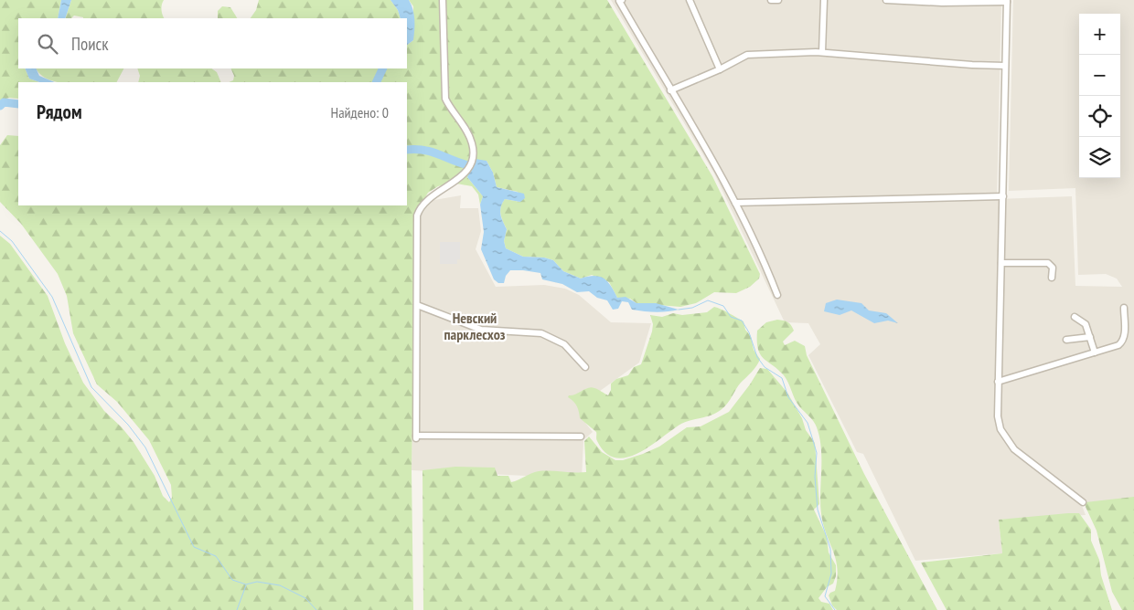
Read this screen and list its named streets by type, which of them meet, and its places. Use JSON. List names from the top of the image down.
{
  "districts": ["Невский парклесхоз"],
  "page": {
    "map_buttons": ["+", "−"],
    "search": "Поиск",
    "heading": ["Рядом", "Найдено: 0"]
  }
}
